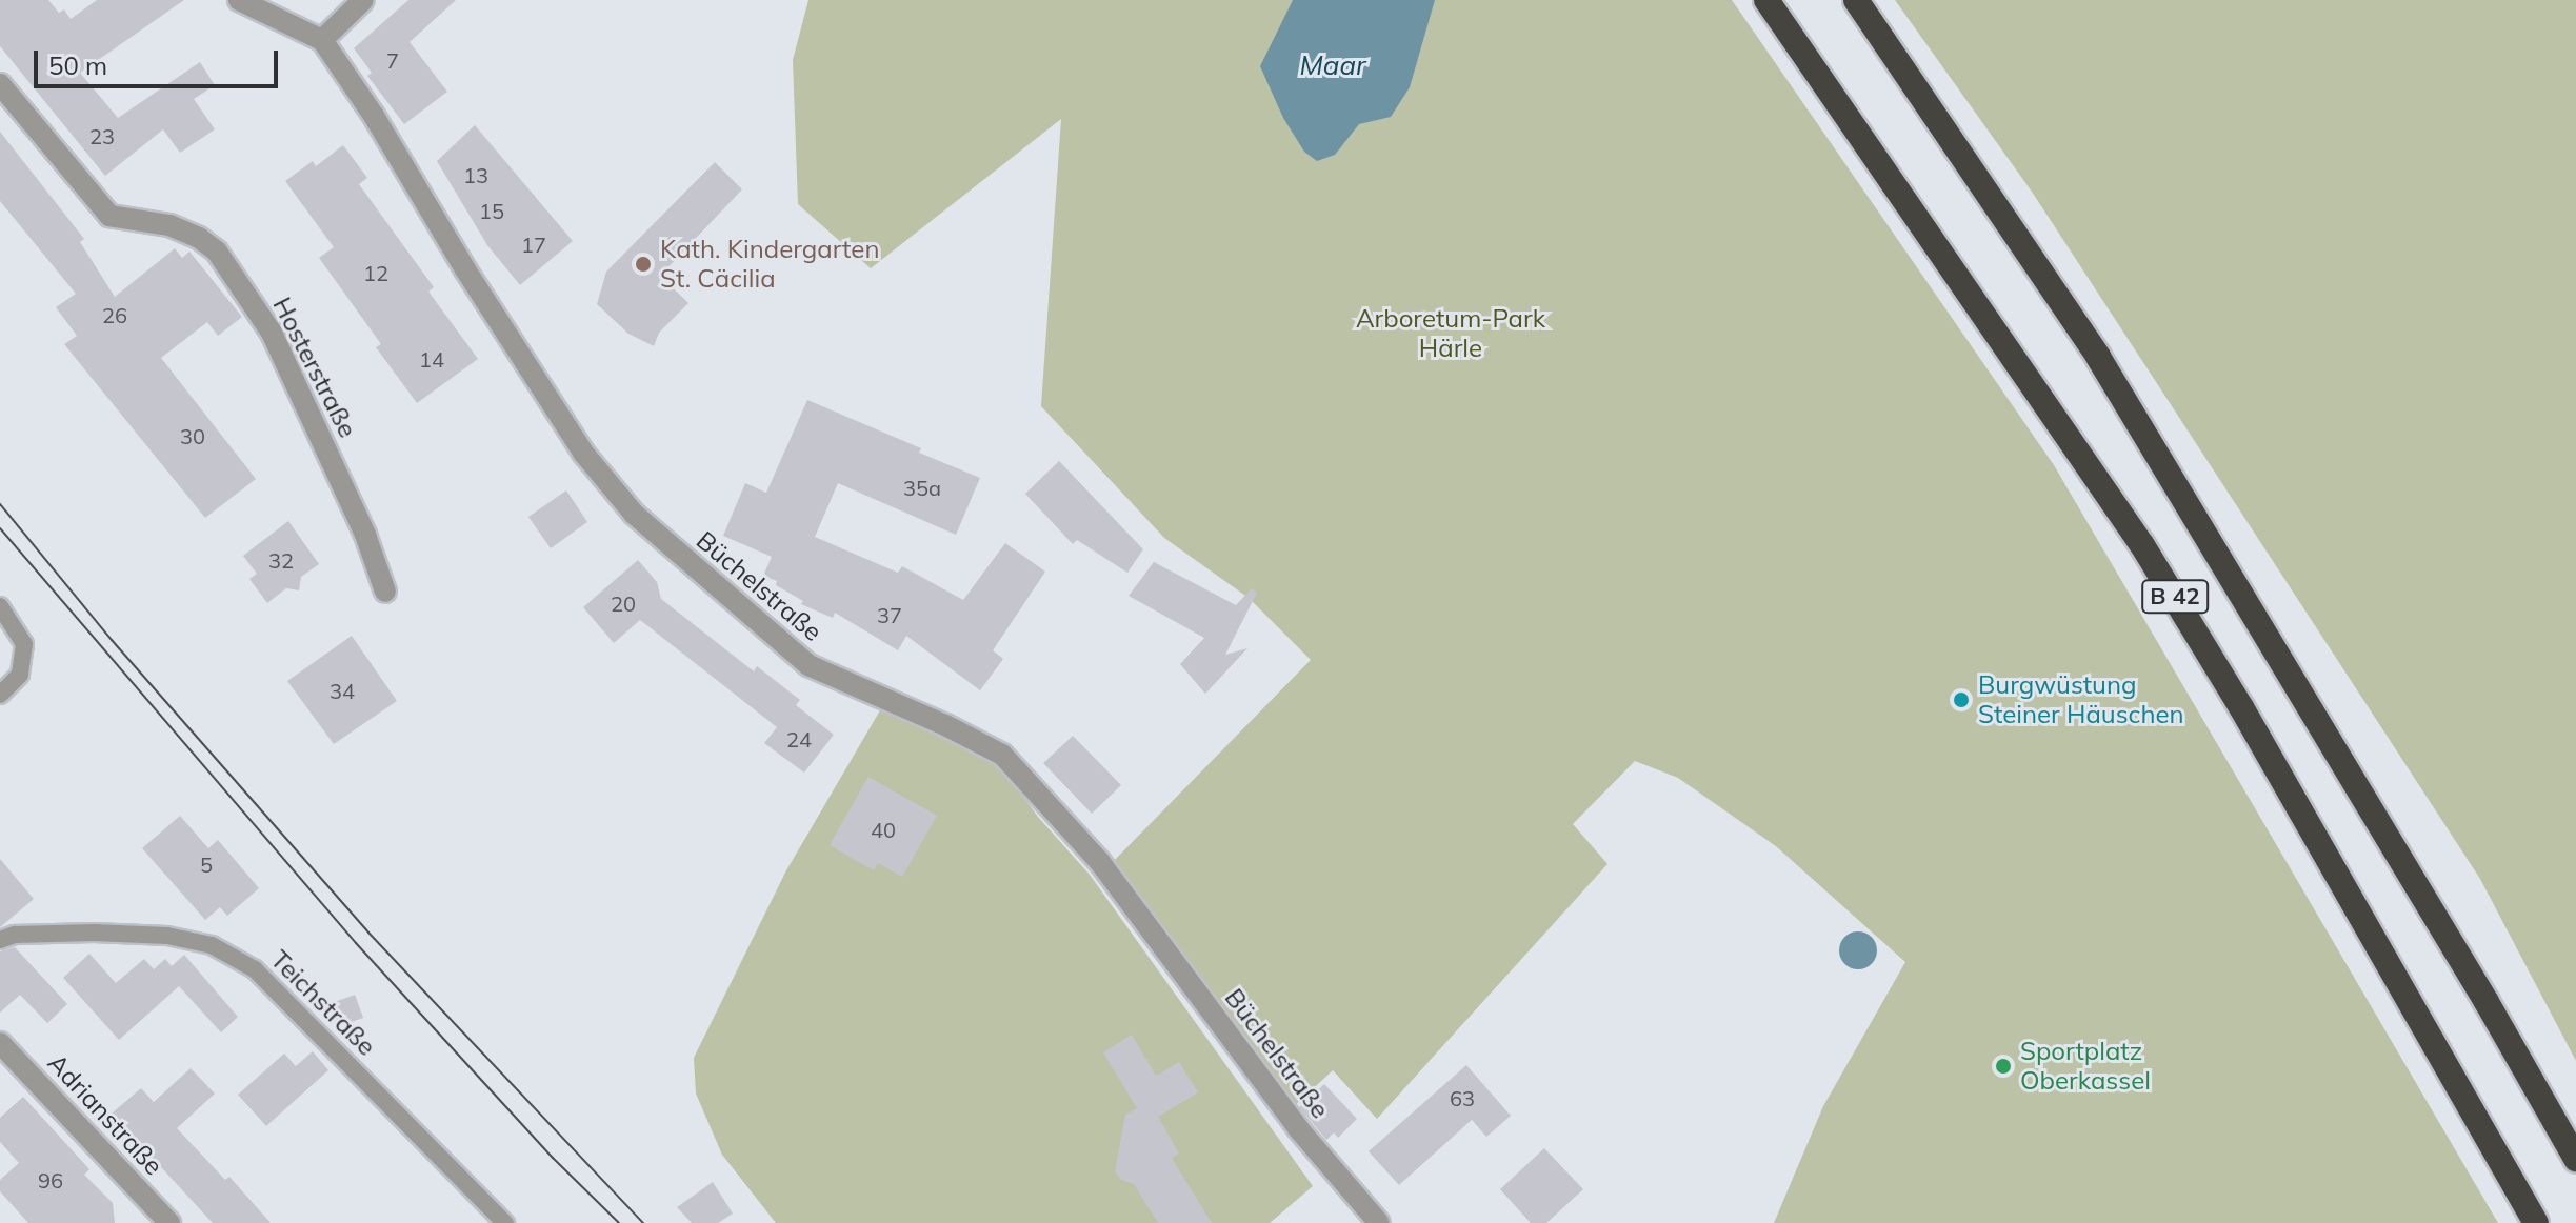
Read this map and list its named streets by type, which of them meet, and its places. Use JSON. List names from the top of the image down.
{
  "streets": {
    "highway": ["B 42"],
    "street": ["Hosterstraße", "Büchelstraße", "Adrianstraße"],
    "lane": ["Teichstraße"]
  },
  "water": ["Maar"],
  "parks": ["Arboretum-Park Härle"],
  "places": ["Kath. Kindergarten St. Cäcilia", "Burgwüstung Steiner Häuschen", "Sportplatz Oberkassel"],
  "house_numbers": [
    "7",
    "23",
    "13",
    "15",
    "17",
    "12",
    "26",
    "14",
    "30",
    "35a",
    "32",
    "20",
    "37",
    "34",
    "24",
    "40",
    "5",
    "63",
    "96"
  ],
  "scale_bar": "50 m"
}
